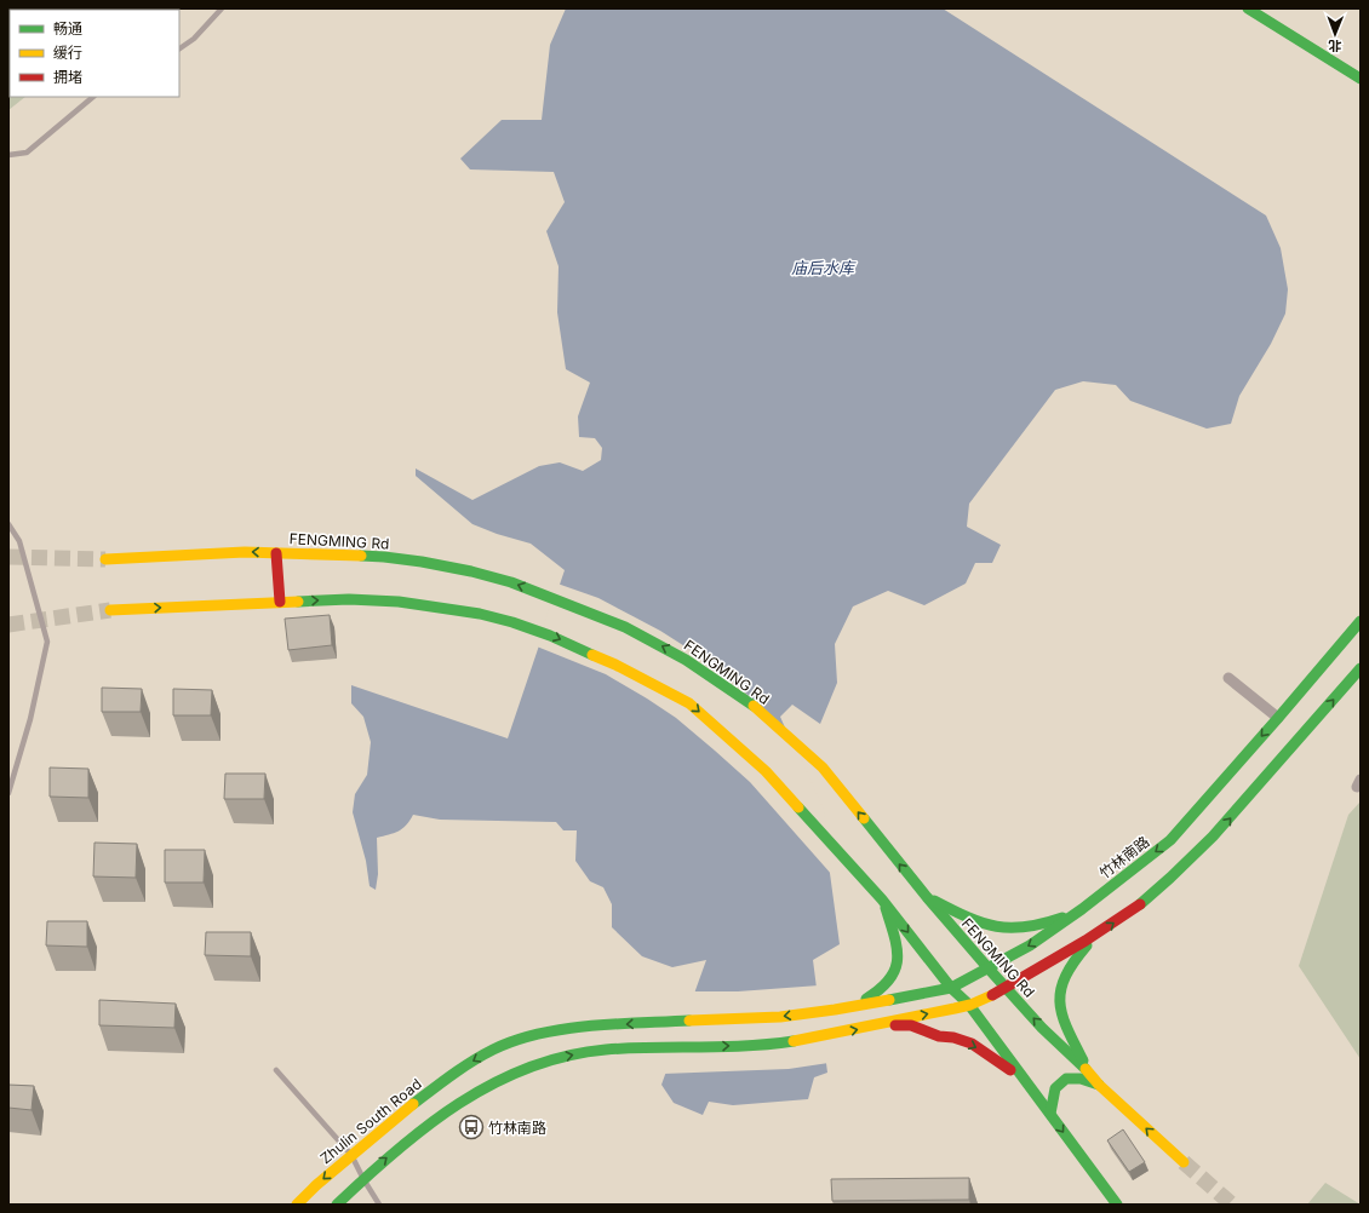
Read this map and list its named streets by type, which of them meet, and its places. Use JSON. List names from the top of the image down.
{
  "streets": {
    "main road": ["FENGMING Rd", "竹林南路", "Zhulin South Road"]
  },
  "crossings": [
    ["FENGMING Rd", "竹林南路"],
    ["竹林南路", "Zhulin South Road"]
  ],
  "water": ["庙后水库"],
  "places": {
    "bus stop": ["竹林南路"]
  },
  "legend": ["畅通", "缓行", "拥堵"],
  "north": "bottom"
}
